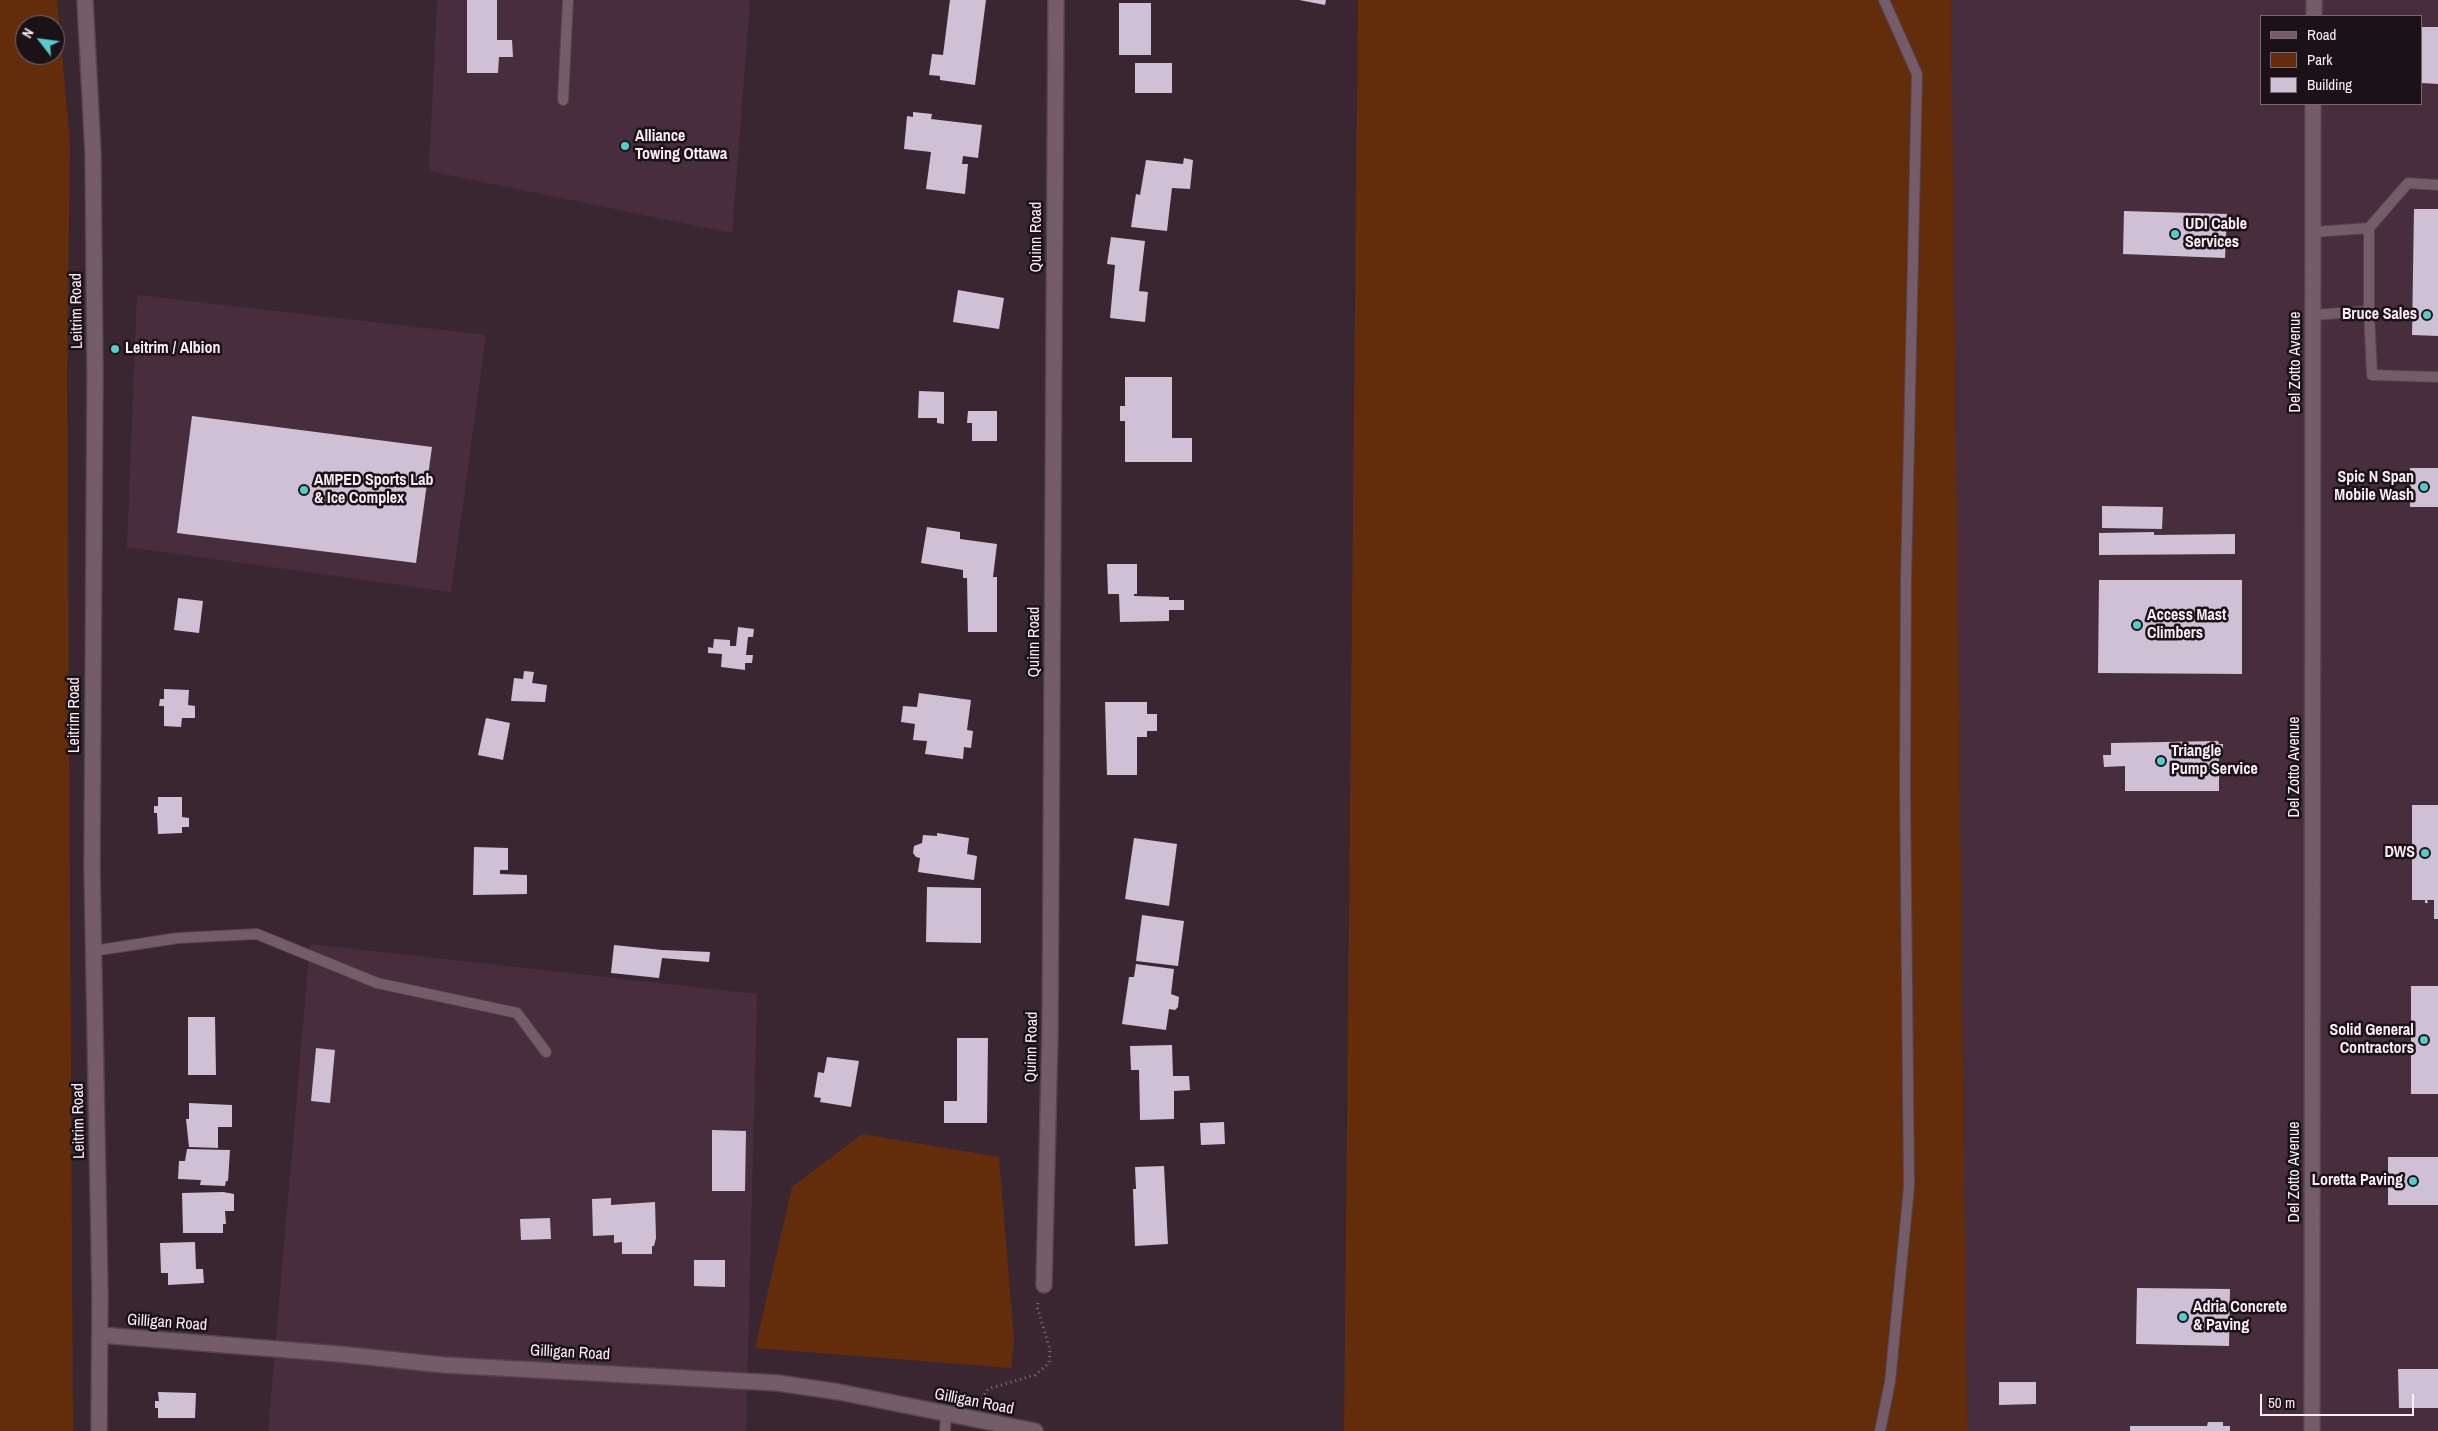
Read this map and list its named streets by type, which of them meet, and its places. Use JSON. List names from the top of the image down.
{
  "streets": {
    "street": [
      "Quinn Road",
      "Leitrim Road",
      "Del Zotto Avenue",
      "Gilligan Road"
    ]
  },
  "crossings": [
    ["Leitrim Road", "Gilligan Road"]
  ],
  "places": [
    "Alliance Towing Ottawa",
    "UDI Cable Services",
    "Bruce Sales",
    "Leitrim / Albion",
    "Spic N Span Mobile Wash",
    "AMPED Sports Lab & Ice Complex",
    "Access Mast Climbers",
    "Triangle Pump Service",
    "DWS",
    "Solid General Contractors",
    "Loretta Paving",
    "Adria Concrete & Paving"
  ],
  "legend": ["Road", "Park", "Building"],
  "scale_bar": "50 m",
  "north": "top left"
}
